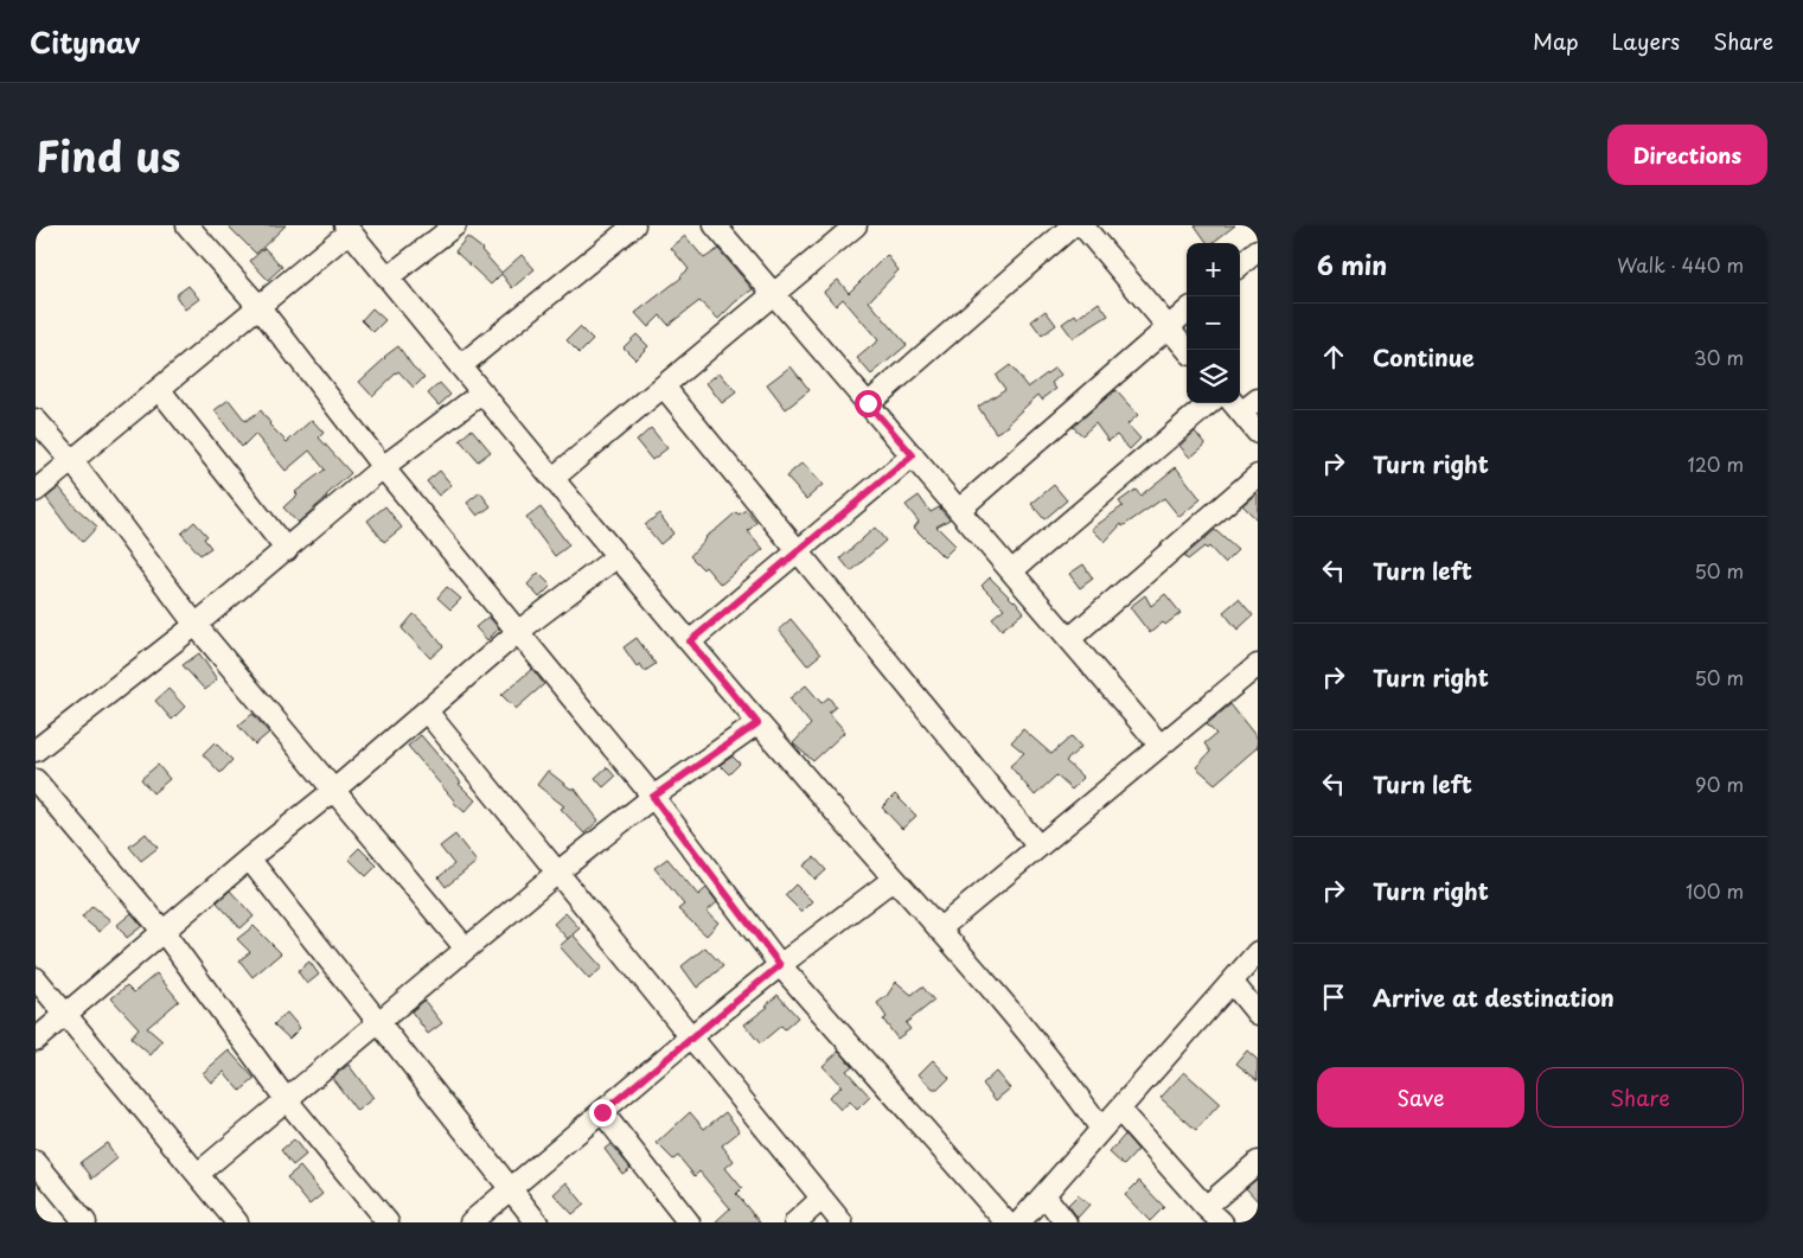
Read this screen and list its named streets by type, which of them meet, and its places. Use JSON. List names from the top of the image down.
{
  "page": {
    "header": "Citynav",
    "nav": ["Map", "Layers", "Share"],
    "title": "Find us",
    "buttons": [
      "Directions",
      ["Save", "Share"]
    ],
    "heading": ["6 min", "Walk · 440 m"],
    "map_buttons": ["+", "−"],
    "list": [
      ["Continue", "30 m"],
      ["Turn right", "120 m"],
      ["Turn left", "50 m"],
      ["Turn right", "50 m"],
      ["Turn left", "90 m"],
      ["Turn right", "100 m"],
      "Arrive at destination"
    ]
  }
}
